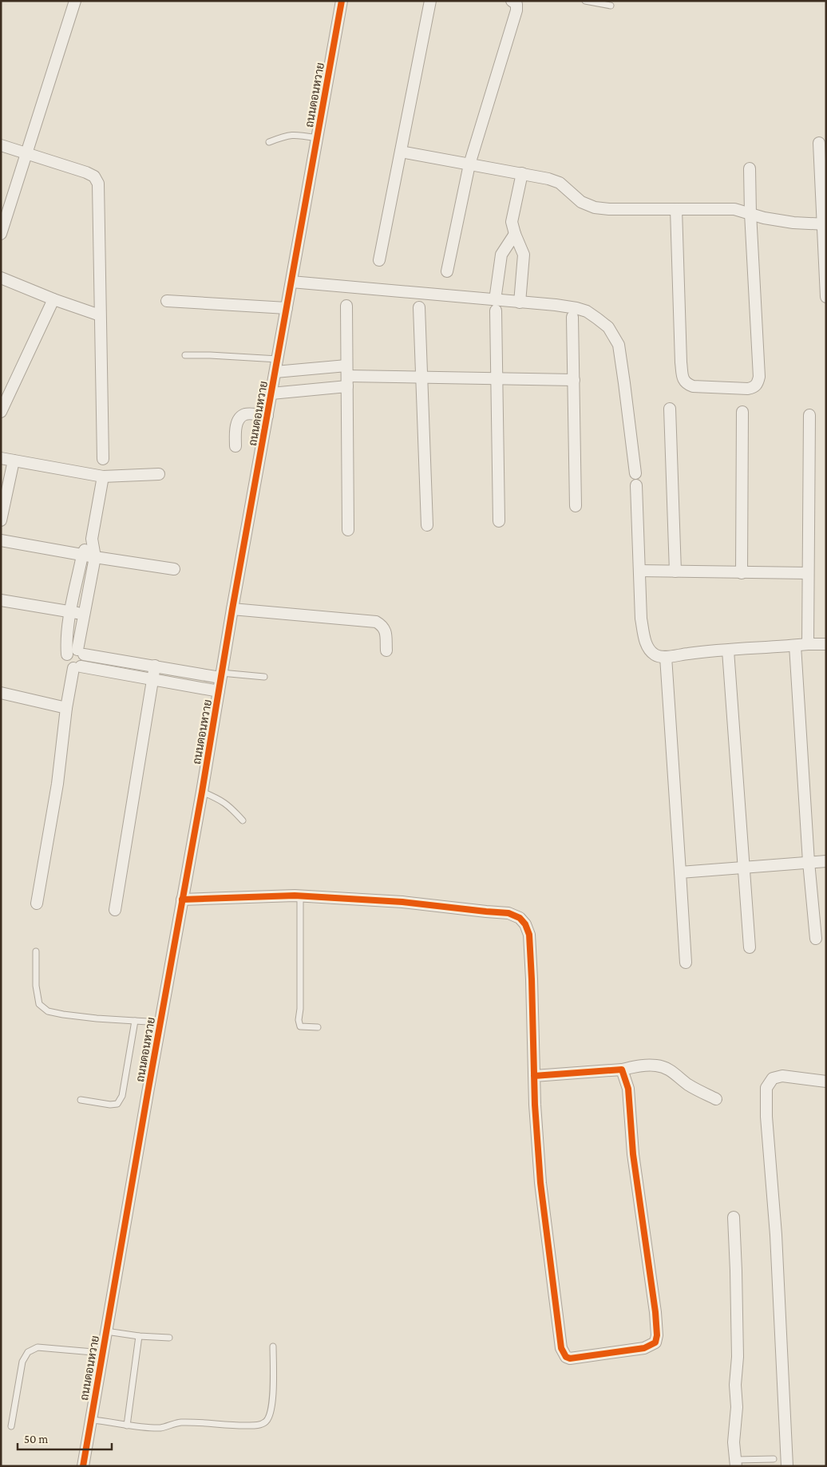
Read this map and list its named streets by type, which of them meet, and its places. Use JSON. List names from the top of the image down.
{
  "streets": {
    "street": ["ถนนดอนหวาย"]
  },
  "scale_bar": "50 m"
}
